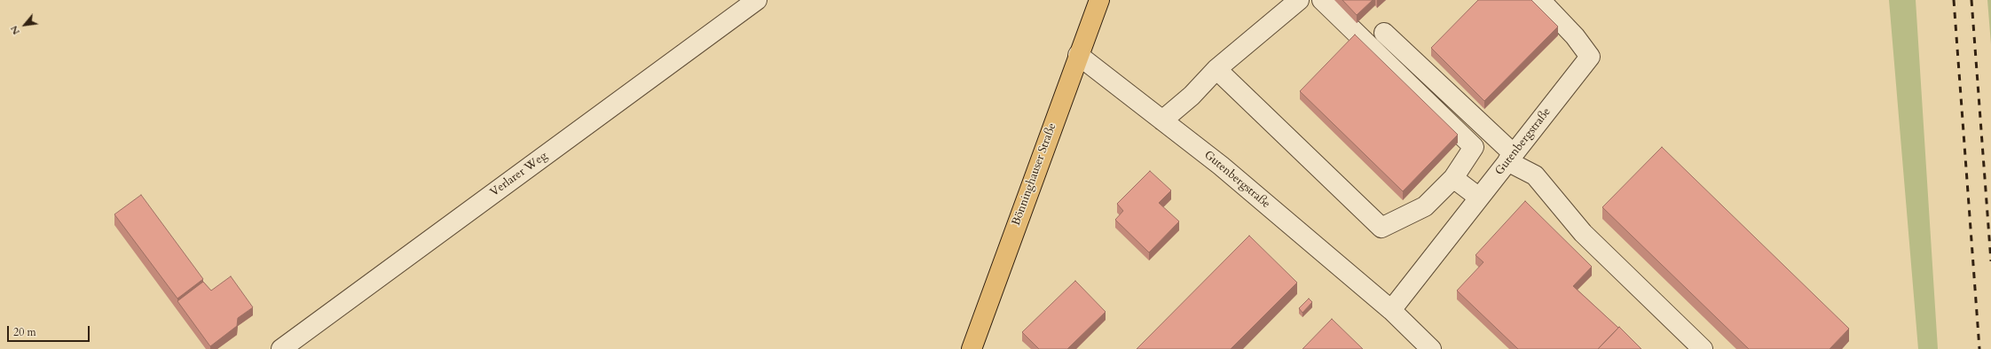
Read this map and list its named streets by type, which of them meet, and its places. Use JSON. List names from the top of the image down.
{
  "streets": {
    "main road": ["Bönninghauser Straße"],
    "street": ["Gutenbergstraße", "Verlarer Weg"]
  },
  "crossings": [
    ["Gutenbergstraße", "Bönninghauser Straße"]
  ],
  "scale_bar": "20 m",
  "north": "bottom left"
}
